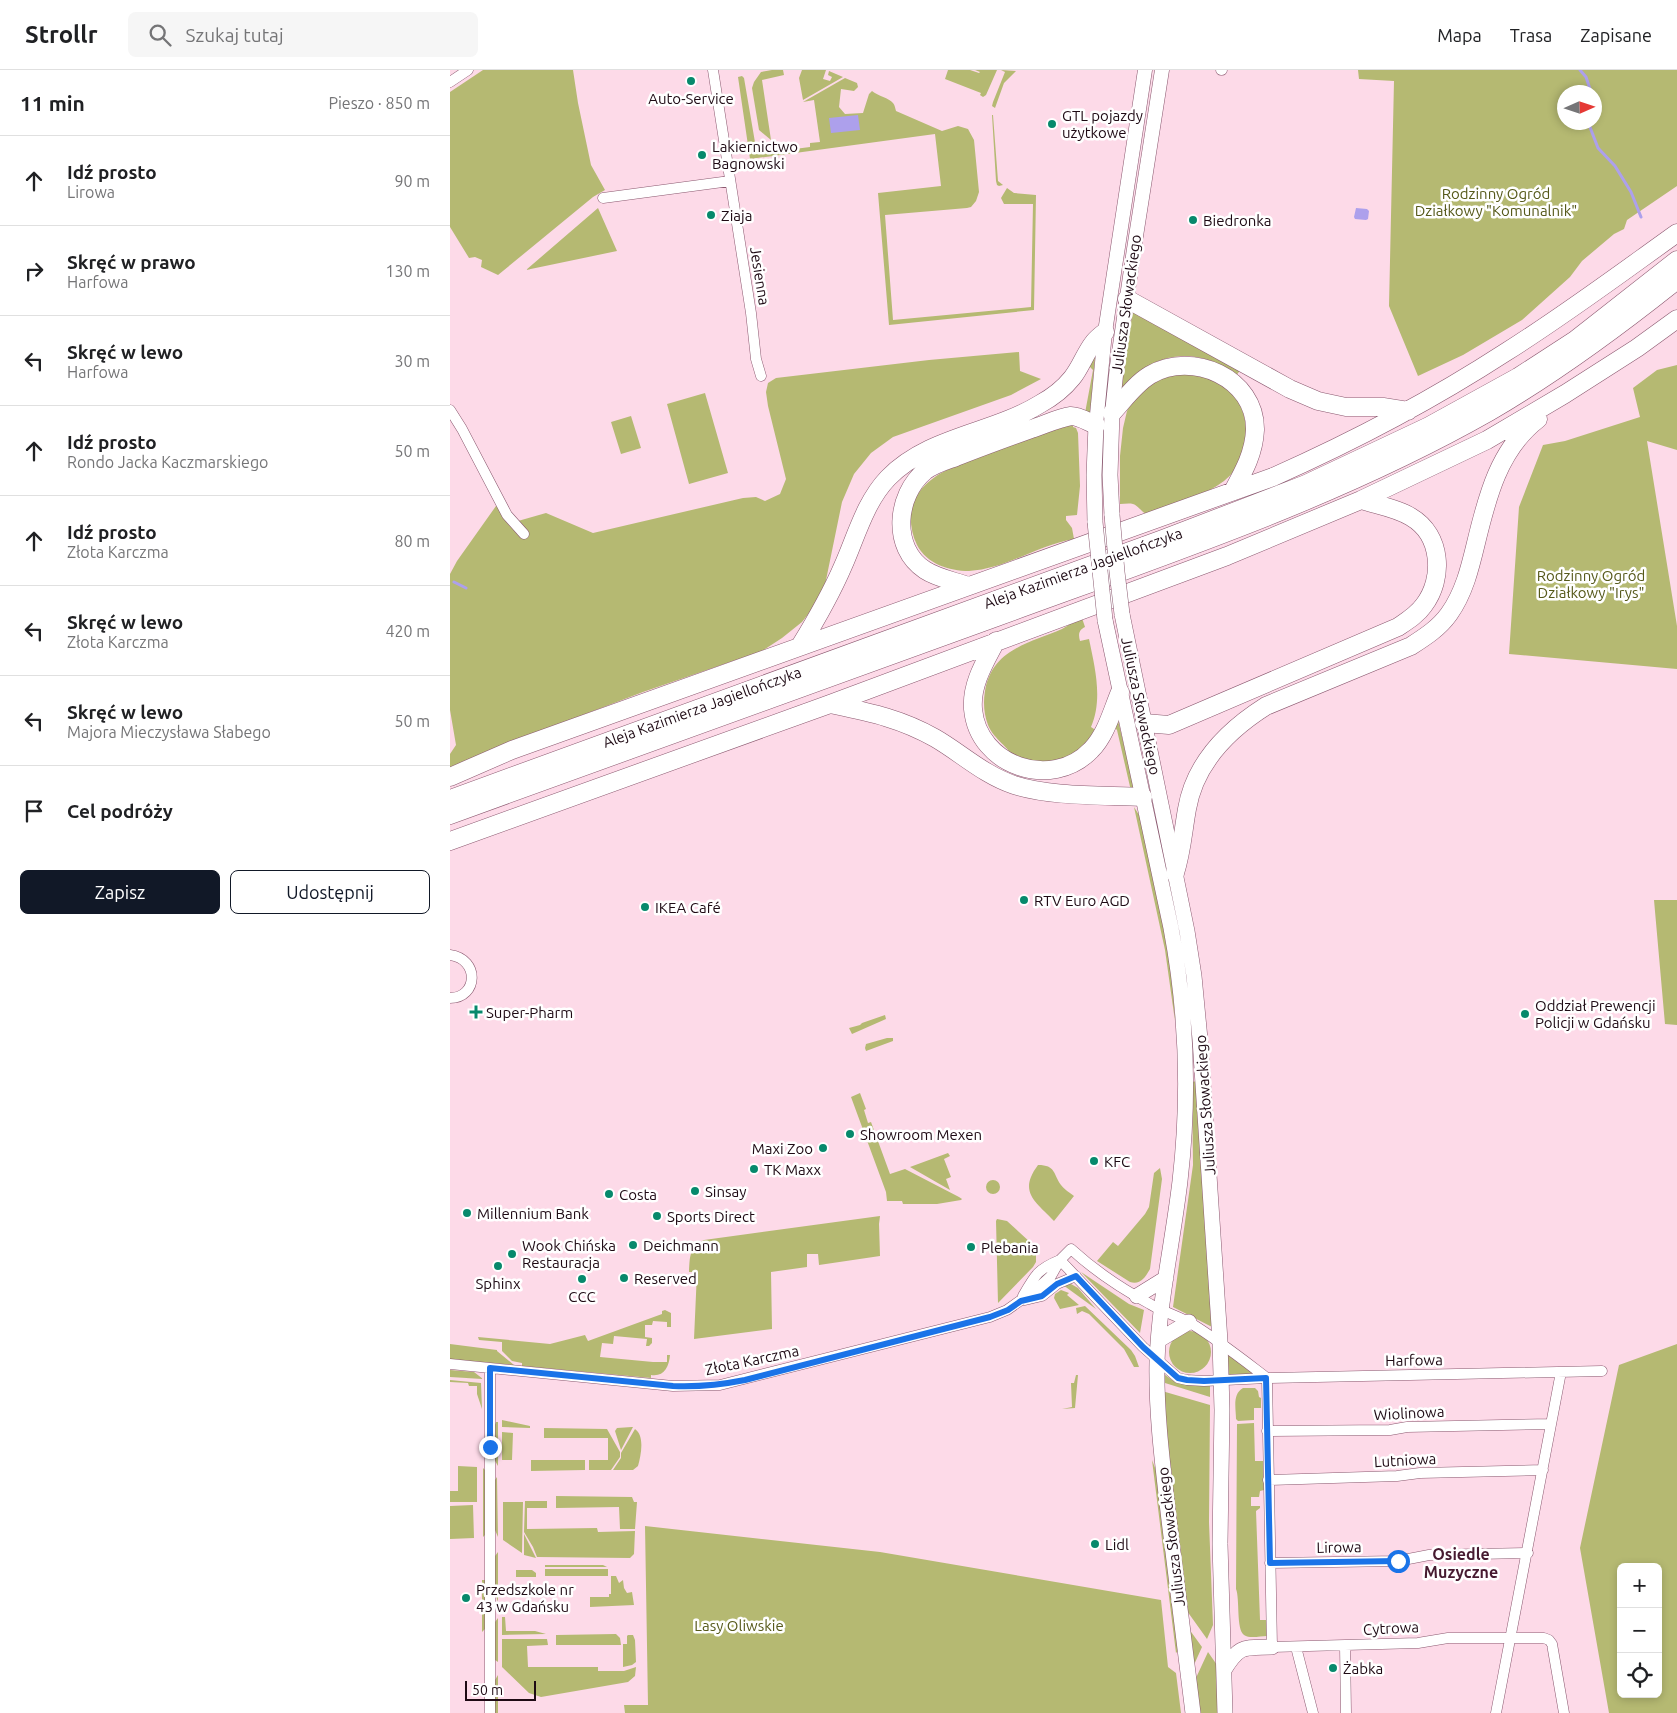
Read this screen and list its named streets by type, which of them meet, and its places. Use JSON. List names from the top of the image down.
{
  "streets": {
    "highway": ["Aleja Kazimierza Jagiellończyka"],
    "main road": ["Juliusza Słowackiego"],
    "street": [
      "Jesienna",
      "Złota Karczma",
      "Harfowa",
      "Wiolinowa",
      "Lutniowa",
      "Lirowa",
      "Cytrowa"
    ]
  },
  "crossings": [
    ["Juliusza Słowackiego", "Harfowa"]
  ],
  "districts": ["Osiedle Muzyczne"],
  "parks": ["Rodzinny Ogród Działkowy \"Komunalnik\"", "Rodzinny Ogród Działkowy \"Irys\"", "Lasy Oliwskie"],
  "places": {
    "other": [
      "Auto-Service",
      "GTL pojazdy użytkowe",
      "Lakiernictwo Bagnowski",
      "Ziaja",
      "Biedronka",
      "RTV Euro AGD",
      "IKEA Café",
      "Oddział Prewencji Policji w Gdańsku",
      "Showroom Mexen",
      "Maxi Zoo",
      "KFC",
      "TK Maxx",
      "Sinsay",
      "Costa",
      "Millennium Bank",
      "Sports Direct",
      "Deichmann",
      "Plebania",
      "Wook Chińska Restauracja",
      "Sphinx",
      "Reserved",
      "CCC",
      "Lidl",
      "Przedszkole nr 43 w Gdańsku",
      "Żabka"
    ],
    "health": ["Super-Pharm"]
  },
  "scale_bar": "50 m",
  "north": "right",
  "page": {
    "header": "Strollr",
    "search": "Szukaj tutaj",
    "nav": ["Mapa", "Trasa", "Zapisane"],
    "heading": ["11 min", "Pieszo · 850 m"],
    "list": [
      ["Idź prosto", "Lirowa", "90 m"],
      ["Skręć w prawo", "Harfowa", "130 m"],
      ["Skręć w lewo", "Harfowa", "30 m"],
      ["Idź prosto", "Rondo Jacka Kaczmarskiego", "50 m"],
      ["Idź prosto", "Złota Karczma", "80 m"],
      ["Skręć w lewo", "Złota Karczma", "420 m"],
      ["Skręć w lewo", "Majora Mieczysława Słabego", "50 m"],
      "Cel podróży"
    ],
    "buttons": ["Zapisz", "Udostępnij"],
    "map_buttons": ["+", "−"],
    "scale": "50 m"
  }
}
